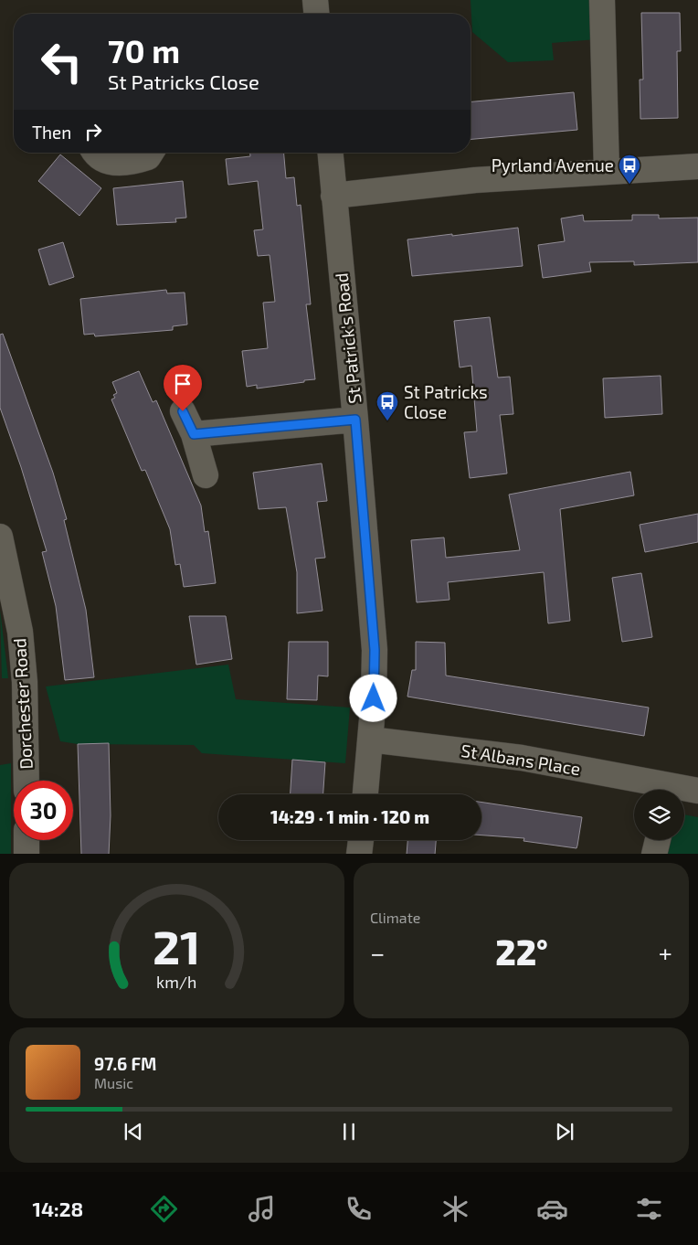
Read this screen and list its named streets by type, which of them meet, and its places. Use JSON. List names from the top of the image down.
{
  "streets": {
    "street": ["St Patrick's Road", "Dorchester Road", "St Albans Place"]
  },
  "crossings": [
    ["St Patrick's Road", "St Albans Place"]
  ],
  "places": {
    "bus stop": ["Pyrland Avenue", "St Patricks Close"]
  },
  "page": {
    "turn": ["70 m", "St Patricks Close"],
    "then": "Then",
    "limit": "30",
    "trip": "14:29 · 1 min · 120 m",
    "tile": "Climate",
    "heat": ["−", "22°", "+"],
    "song": ["97.6 FM", "Music"],
    "tabs": "14:28",
    "gauge": ["21", "km/h"]
  }
}
